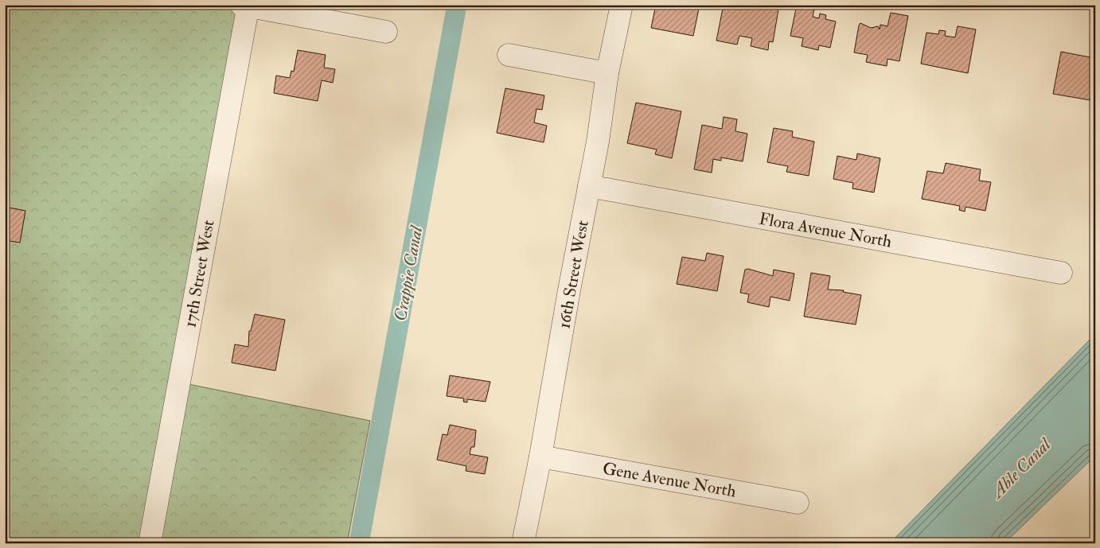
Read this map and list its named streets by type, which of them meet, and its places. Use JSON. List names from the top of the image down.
{
  "streets": {
    "street": [
      "Flora Avenue North",
      "17th Street West",
      "16th Street West",
      "Gene Avenue North"
    ]
  },
  "crossings": [
    ["Flora Avenue North", "16th Street West"],
    ["16th Street West", "Gene Avenue North"]
  ],
  "water": ["Crappie Canal", "Able Canal"]
}
